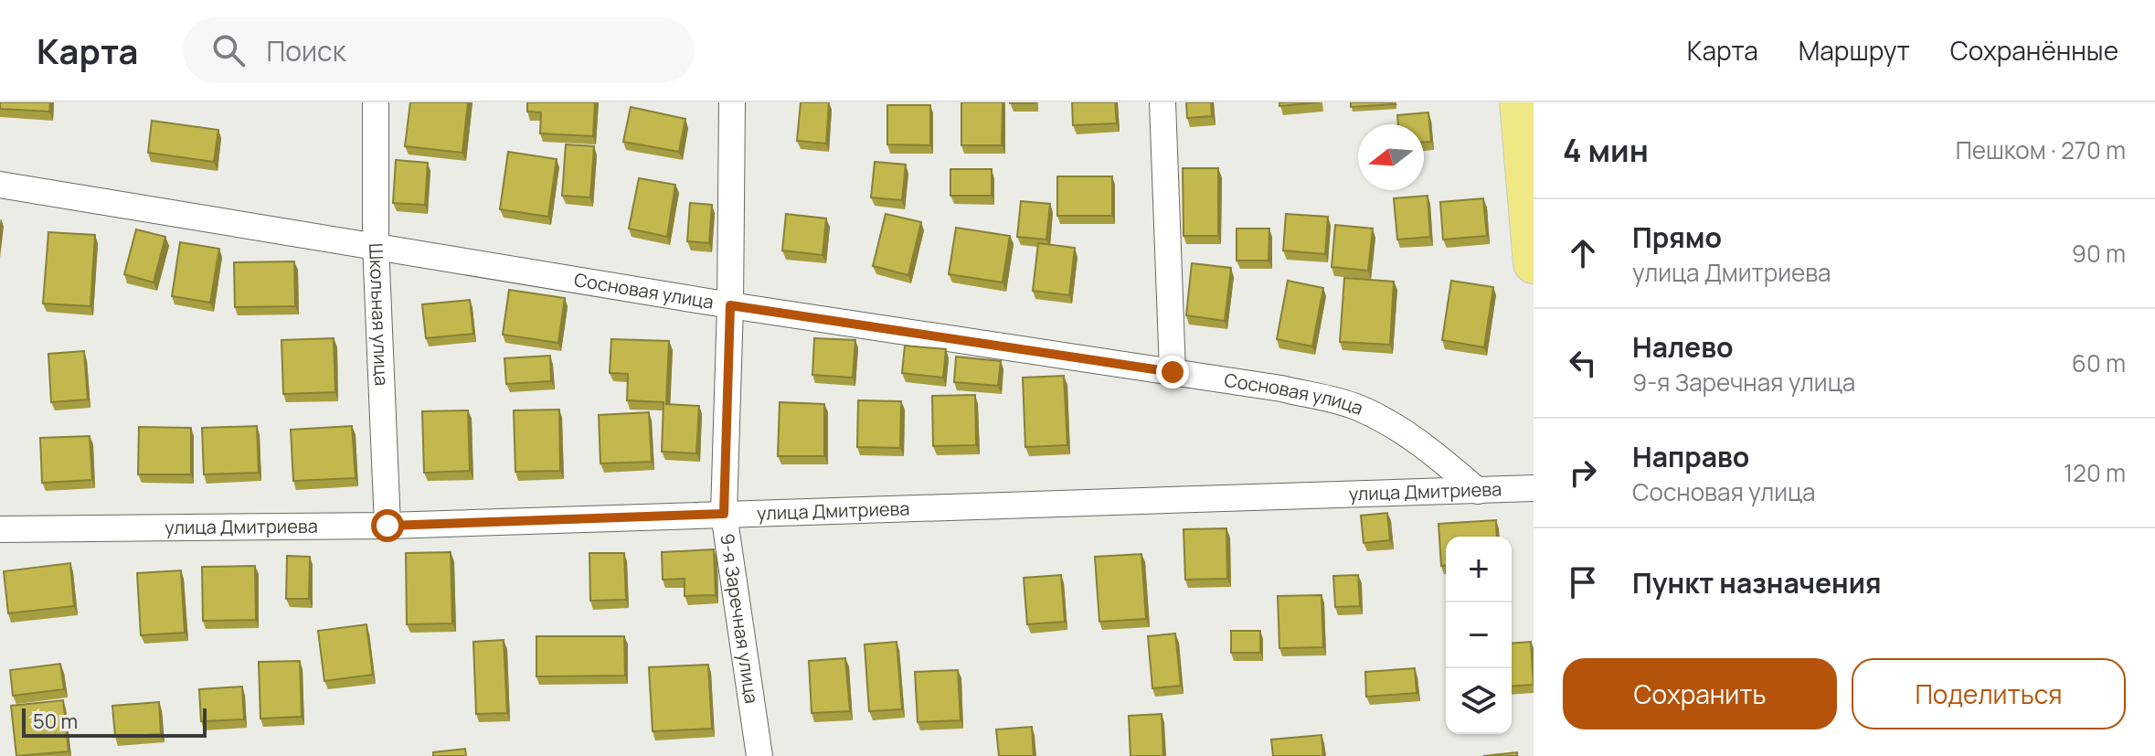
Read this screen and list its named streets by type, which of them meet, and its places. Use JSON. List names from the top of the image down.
{
  "streets": {
    "street": [
      "Сосновая улица",
      "Школьная улица",
      "улица Дмитриева",
      "9-я Заречная улица"
    ]
  },
  "crossings": [
    ["Сосновая улица", "Школьная улица"],
    ["Сосновая улица", "улица Дмитриева"],
    ["Сосновая улица", "9-я Заречная улица"],
    ["Школьная улица", "улица Дмитриева"],
    ["улица Дмитриева", "9-я Заречная улица"]
  ],
  "scale_bar": "50 m",
  "north": "left",
  "page": {
    "header": "Карта",
    "search": "Поиск",
    "nav": ["Карта", "Маршрут", "Сохранённые"],
    "heading": ["4 мин", "Пешком · 270 m"],
    "list": [
      ["Прямо", "улица Дмитриева", "90 m"],
      ["Налево", "9-я Заречная улица", "60 m"],
      ["Направо", "Сосновая улица", "120 m"],
      "Пункт назначения"
    ],
    "map_buttons": ["+", "−"],
    "buttons": ["Сохранить", "Поделиться"],
    "scale": "50 m"
  }
}
